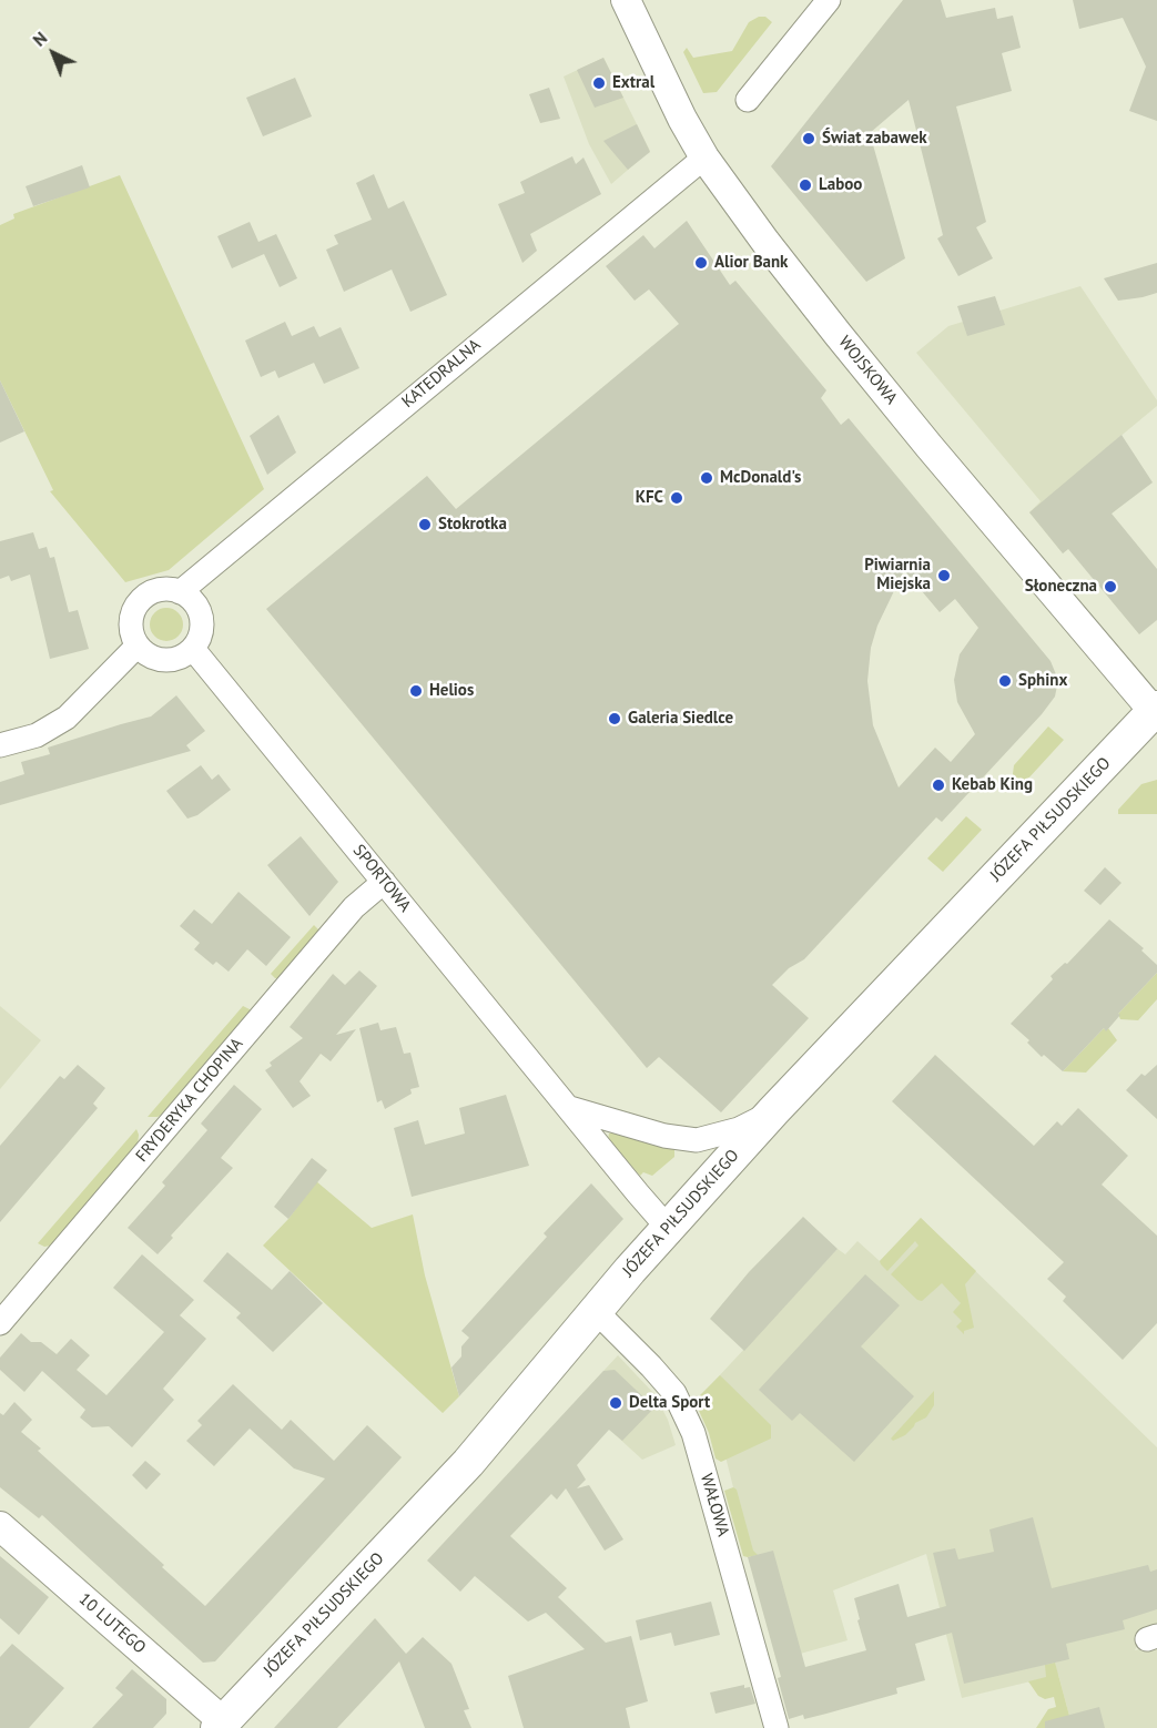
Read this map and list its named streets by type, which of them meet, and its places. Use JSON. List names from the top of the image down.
{
  "streets": {
    "main road": ["JÓZEFA PIŁSUDSKIEGO"],
    "street": [
      "WOJSKOWA",
      "KATEDRALNA",
      "SPORTOWA",
      "FRYDERYKA CHOPINA",
      "WAŁOWA",
      "10 LUTEGO"
    ]
  },
  "crossings": [
    ["WOJSKOWA", "KATEDRALNA"],
    ["WOJSKOWA", "JÓZEFA PIŁSUDSKIEGO"],
    ["KATEDRALNA", "SPORTOWA"],
    ["JÓZEFA PIŁSUDSKIEGO", "SPORTOWA"],
    ["JÓZEFA PIŁSUDSKIEGO", "WAŁOWA"],
    ["JÓZEFA PIŁSUDSKIEGO", "10 LUTEGO"],
    ["SPORTOWA", "FRYDERYKA CHOPINA"]
  ],
  "places": [
    "Extral",
    "Świat zabawek",
    "Laboo",
    "Alior Bank",
    "McDonald's",
    "KFC",
    "Stokrotka",
    "Piwiarnia Miejska",
    "Słoneczna",
    "Sphinx",
    "Helios",
    "Galeria Siedlce",
    "Kebab King",
    "Delta Sport"
  ],
  "north": "top left"
}
